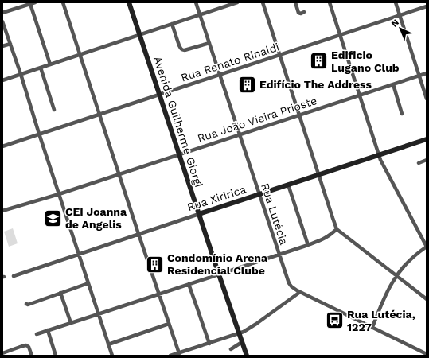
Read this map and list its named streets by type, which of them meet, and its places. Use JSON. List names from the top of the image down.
{
  "streets": {
    "street": [
      "Rua Renato Rinaldi",
      "Rua João Vieira Prioste",
      "Avenida Guilherme Giorgi",
      "Rua Xiririca",
      "Rua Lutécia"
    ]
  },
  "crossings": [
    ["Rua Renato Rinaldi", "Avenida Guilherme Giorgi"],
    ["Rua Renato Rinaldi", "Rua Lutécia"],
    ["Rua João Vieira Prioste", "Avenida Guilherme Giorgi"],
    ["Rua João Vieira Prioste", "Rua Lutécia"],
    ["Avenida Guilherme Giorgi", "Rua Xiririca"],
    ["Rua Xiririca", "Rua Lutécia"]
  ],
  "places": {
    "building": ["Edificio Lugano Club", "Edifício The Address", "Condomínio Arena Residencial Clube"],
    "school or university": ["CEI Joanna de Angelis"],
    "bus stop": ["Rua Lutécia, 1227"]
  },
  "north": "top left"
}
